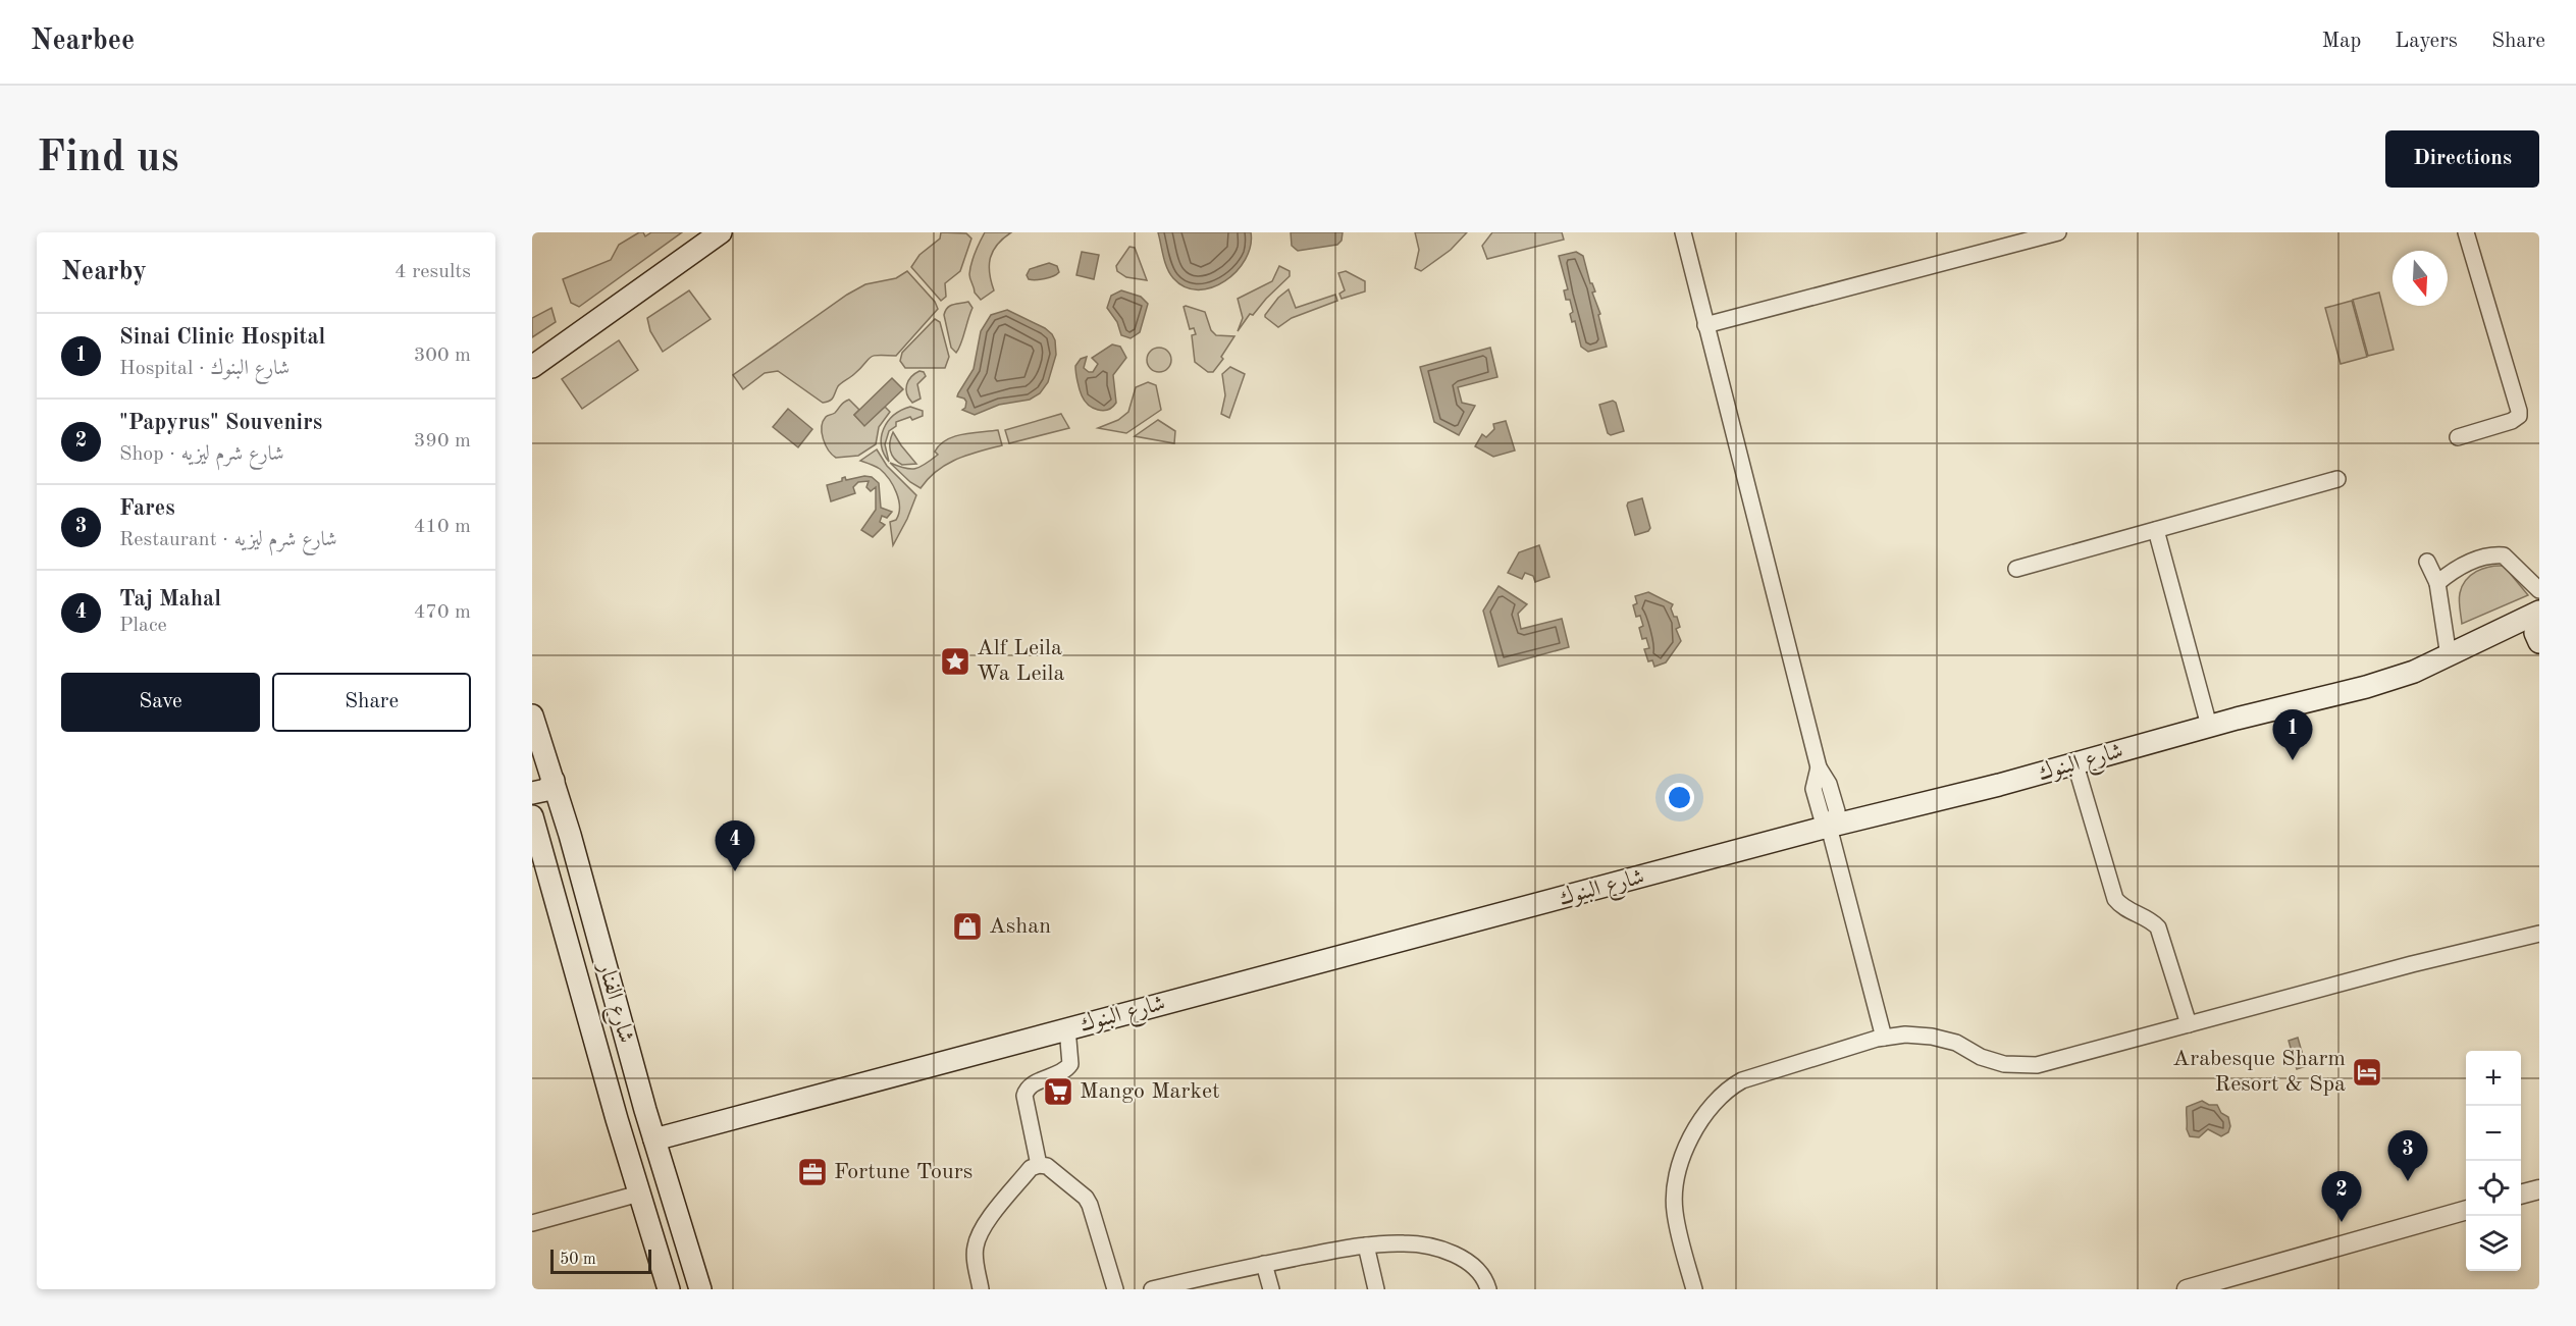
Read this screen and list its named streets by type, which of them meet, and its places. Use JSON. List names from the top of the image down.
{
  "streets": {
    "main road": ["شارع البنوك", "شارع الفنار"]
  },
  "crossings": [
    ["شارع البنوك", "شارع الفنار"]
  ],
  "places": {
    "place": ["Alf Leila Wa Leila"],
    "shop": ["Ashan"],
    "hotel": ["Arabesque Sharm Resort & Spa"],
    "supermarket": ["Mango Market"],
    "office": ["Fortune Tours"]
  },
  "scale_bar": "50 m",
  "north": "bottom",
  "page": {
    "header": "Nearbee",
    "nav": ["Map", "Layers", "Share"],
    "buttons": [
      "Directions",
      ["Save", "Share"]
    ],
    "title": "Find us",
    "heading": ["Nearby", "4 results"],
    "list": [
      {
        "mark": "1",
        "name": "Sinai Clinic Hospital",
        "note": "Hospital · شارع البنوك",
        "value": "300 m"
      },
      {
        "mark": "2",
        "name": "\"Papyrus\" Souvenirs",
        "note": "Shop · شارع شرم ليزيه",
        "value": "390 m"
      },
      {
        "mark": "3",
        "name": "Fares",
        "note": "Restaurant · شارع شرم ليزيه",
        "value": "410 m"
      },
      {
        "mark": "4",
        "name": "Taj Mahal",
        "note": "Place",
        "value": "470 m"
      }
    ],
    "pins": [
      "1",
      "4",
      "3",
      "2"
    ],
    "map_buttons": ["+", "−"],
    "scale": "50 m"
  }
}
